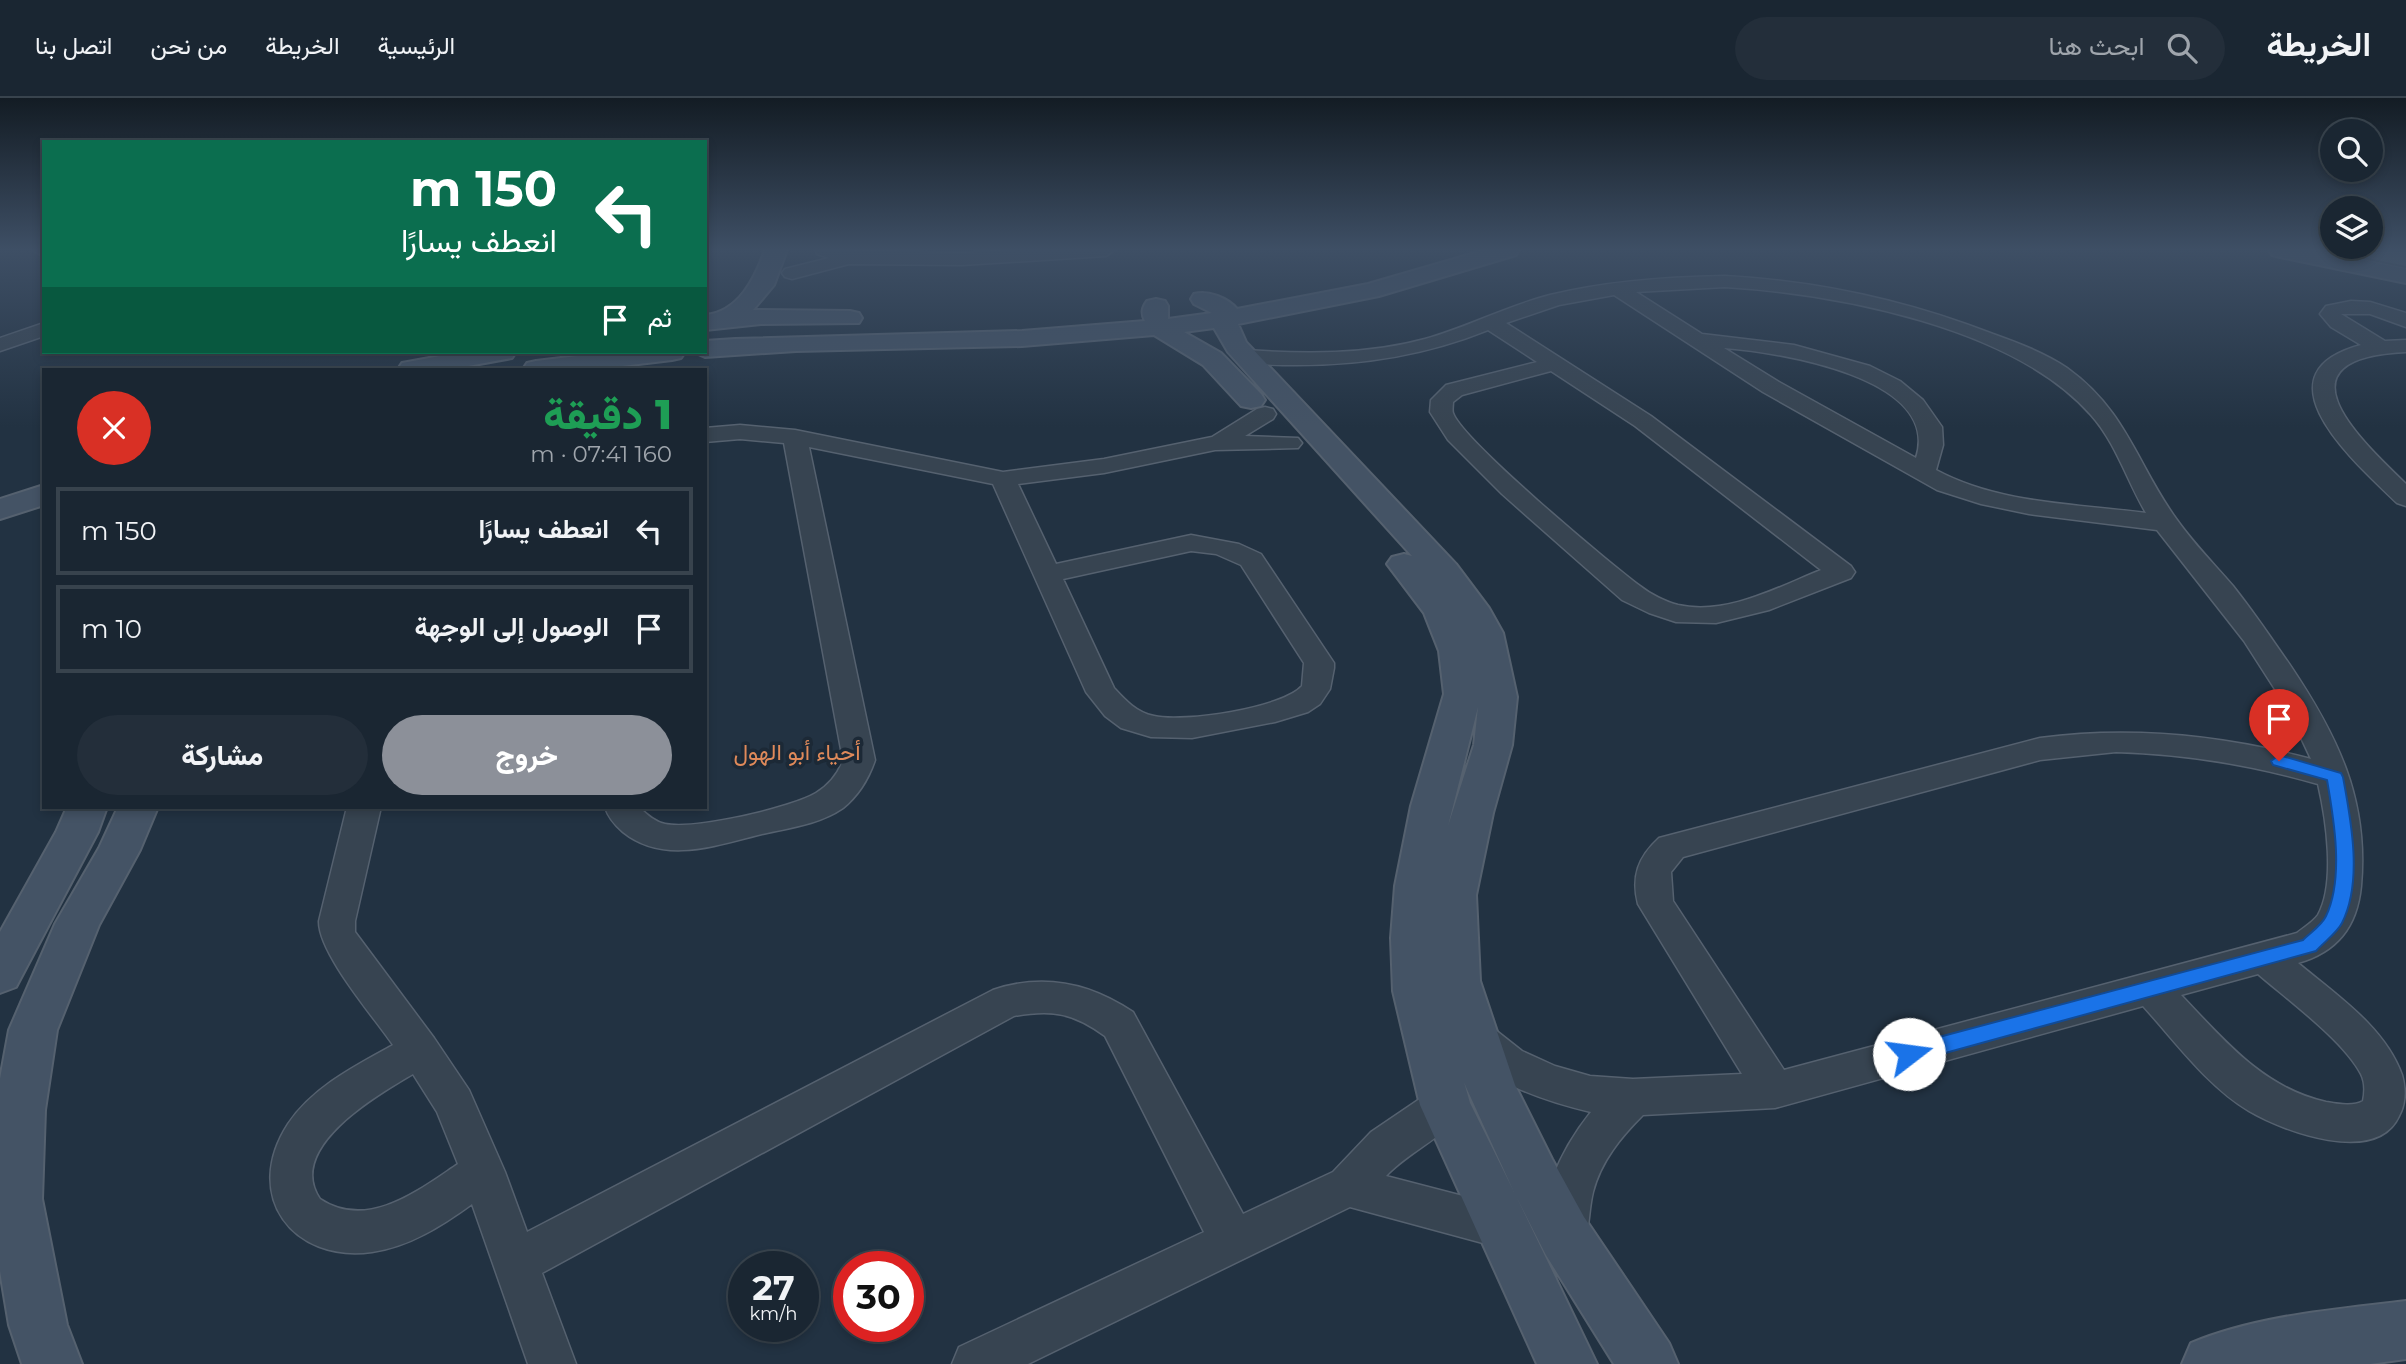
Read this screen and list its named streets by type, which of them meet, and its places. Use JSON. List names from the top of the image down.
{
  "districts": ["أحياء أبو الهول"],
  "page": {
    "header": "الخريطة",
    "search": "ابحث هنا",
    "nav": [
      "الرئيسية",
      "الخريطة",
      "من نحن",
      "اتصل بنا"
    ],
    "turn": ["150 m", "انعطف يسارًا"],
    "then": "ثم",
    "heading": ["1 دقيقة", "160 m · 07:41"],
    "list": [
      {
        "name": "انعطف يسارًا",
        "value": "150 m"
      },
      {
        "name": "الوصول إلى الوجهة",
        "value": "10 m"
      }
    ],
    "buttons": ["خروج", "مشاركة"],
    "speed": "27 km/h",
    "limit": "30"
  }
}
